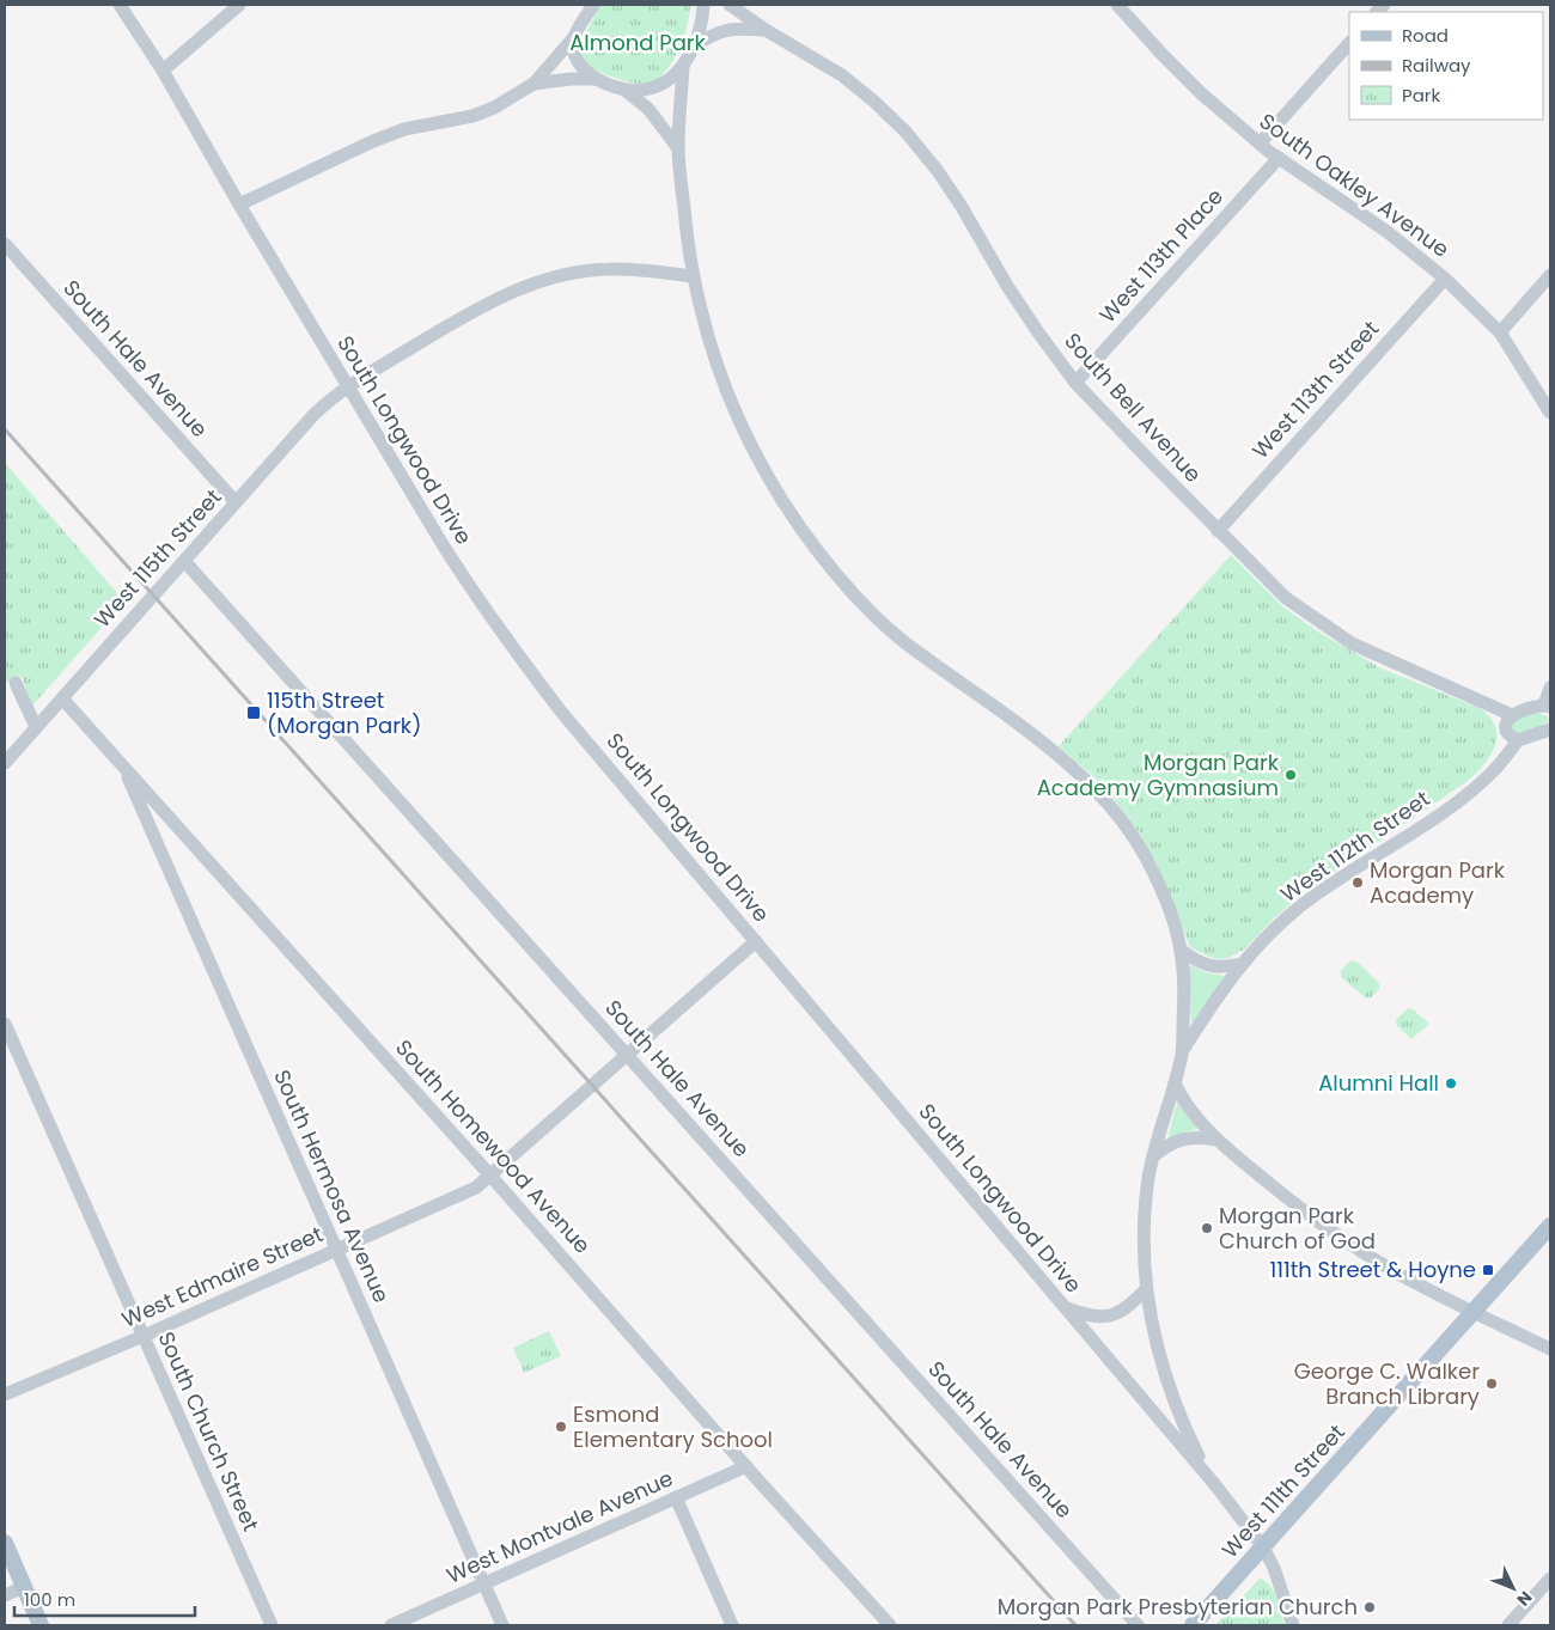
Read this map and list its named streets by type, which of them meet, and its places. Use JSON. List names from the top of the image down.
{
  "streets": {
    "main road": ["West 111th Street"],
    "street": [
      "South Oakley Avenue",
      "West 113th Place",
      "South Hale Avenue",
      "West 113th Street",
      "South Bell Avenue",
      "South Longwood Drive",
      "West 115th Street",
      "West 112th Street",
      "South Homewood Avenue",
      "South Hermosa Avenue",
      "West Edmaire Street",
      "South Church Street",
      "West Montvale Avenue"
    ]
  },
  "crossings": [
    ["South Oakley Avenue", "West 113th Place"],
    ["South Oakley Avenue", "West 113th Street"],
    ["West 113th Place", "South Bell Avenue"],
    ["South Hale Avenue", "West 115th Street"],
    ["South Hale Avenue", "West Edmaire Street"],
    ["West 113th Street", "South Bell Avenue"],
    ["South Longwood Drive", "West 115th Street"],
    ["South Longwood Drive", "West Edmaire Street"],
    ["South Longwood Drive", "West 111th Street"],
    ["West 115th Street", "South Homewood Avenue"],
    ["South Homewood Avenue", "South Hermosa Avenue"],
    ["South Homewood Avenue", "West Edmaire Street"],
    ["South Homewood Avenue", "West Montvale Avenue"],
    ["South Hermosa Avenue", "West Edmaire Street"],
    ["South Hermosa Avenue", "West Montvale Avenue"],
    ["West Edmaire Street", "South Church Street"]
  ],
  "parks": ["Almond Park"],
  "places": {
    "transit": ["115th Street (Morgan Park)", "111th Street & Hoyne"],
    "other": [
      "Morgan Park Academy Gymnasium",
      "Morgan Park Academy",
      "Alumni Hall",
      "Morgan Park Church of God",
      "George C. Walker Branch Library",
      "Esmond Elementary School",
      "Morgan Park Presbyterian Church"
    ]
  },
  "legend": ["Road", "Railway", "Park"],
  "scale_bar": "100 m",
  "north": "bottom right"
}
